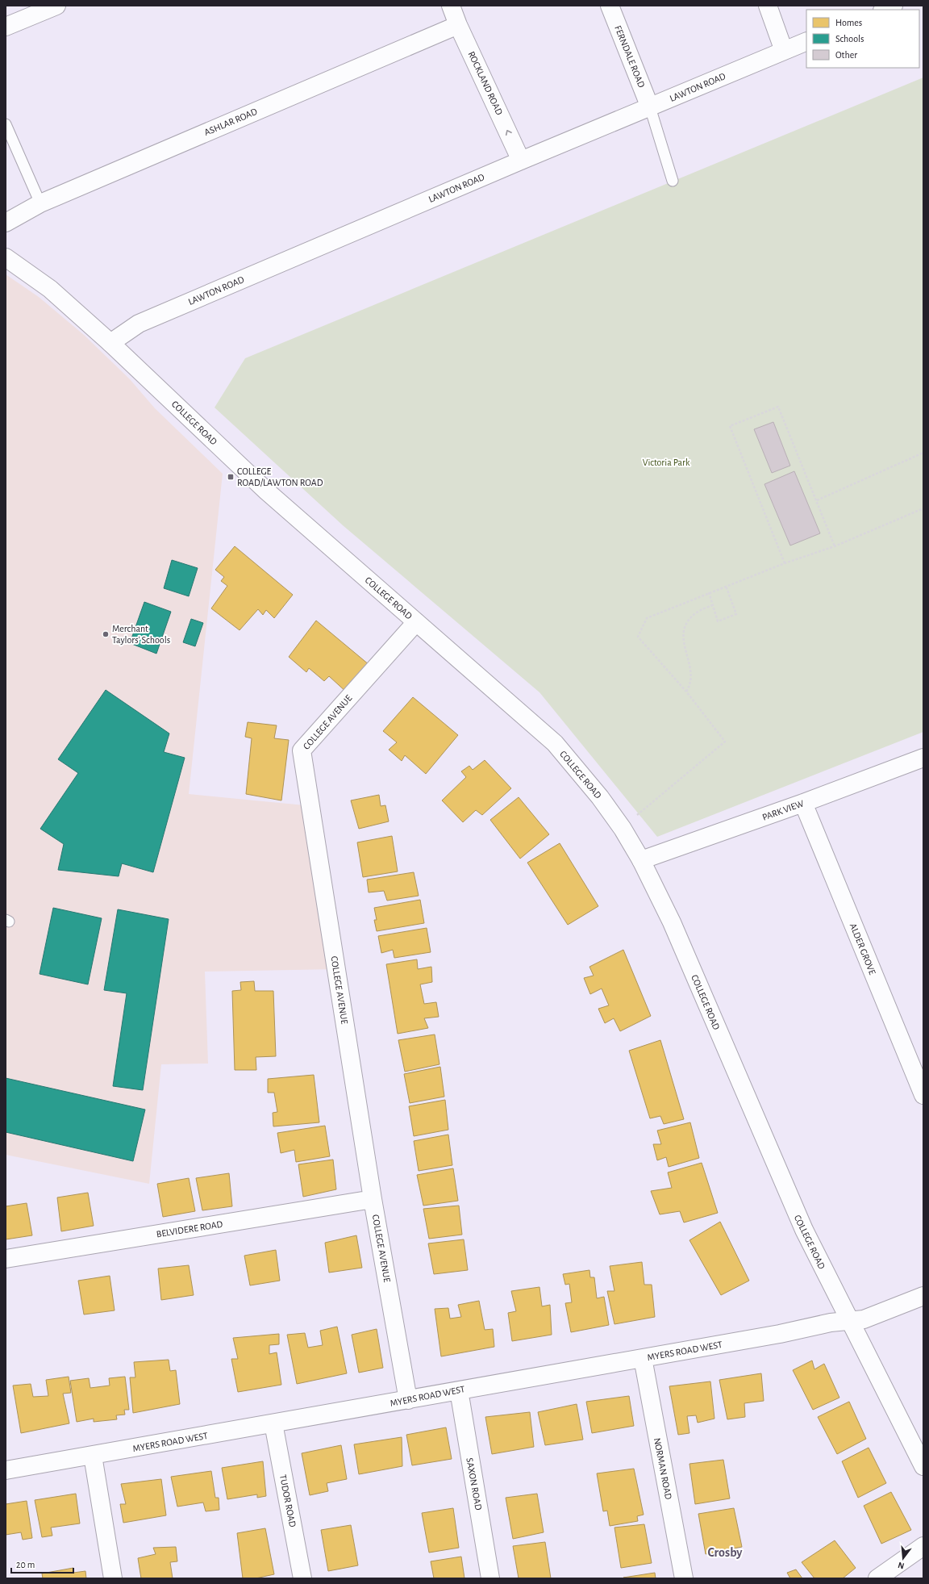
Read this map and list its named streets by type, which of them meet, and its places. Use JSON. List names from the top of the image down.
{
  "streets": {
    "street": [
      "FERNDALE ROAD",
      "ROCKLAND ROAD",
      "LAWTON ROAD",
      "ASHLAR ROAD",
      "COLLEGE ROAD",
      "COLLEGE AVENUE",
      "PARK VIEW",
      "ALDER GROVE",
      "BELVIDERE ROAD",
      "MYERS ROAD WEST",
      "NORMAN ROAD",
      "SAXON ROAD",
      "TUDOR ROAD"
    ]
  },
  "crossings": [
    ["FERNDALE ROAD", "LAWTON ROAD"],
    ["ROCKLAND ROAD", "LAWTON ROAD"],
    ["ROCKLAND ROAD", "ASHLAR ROAD"],
    ["LAWTON ROAD", "COLLEGE ROAD"],
    ["COLLEGE ROAD", "COLLEGE AVENUE"],
    ["COLLEGE ROAD", "PARK VIEW"],
    ["COLLEGE ROAD", "MYERS ROAD WEST"],
    ["COLLEGE AVENUE", "BELVIDERE ROAD"],
    ["COLLEGE AVENUE", "MYERS ROAD WEST"],
    ["PARK VIEW", "ALDER GROVE"],
    ["MYERS ROAD WEST", "NORMAN ROAD"],
    ["MYERS ROAD WEST", "SAXON ROAD"],
    ["MYERS ROAD WEST", "TUDOR ROAD"]
  ],
  "one_way": ["ROCKLAND ROAD"],
  "districts": ["Crosby"],
  "parks": ["Victoria Park"],
  "places": {
    "transit": ["COLLEGE ROAD/LAWTON ROAD"],
    "other": ["Merchant Taylors' Schools"]
  },
  "legend": ["Homes", "Schools", "Other"],
  "scale_bar": "20 m",
  "north": "bottom"
}
